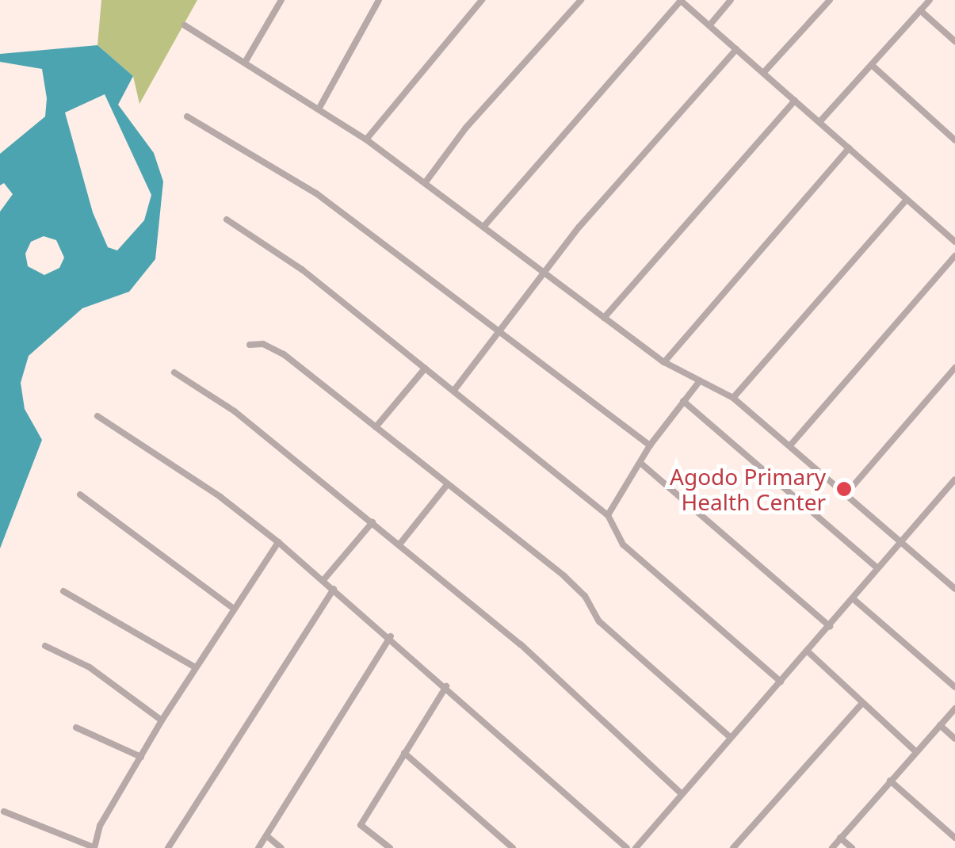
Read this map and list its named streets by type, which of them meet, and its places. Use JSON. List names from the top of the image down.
{
  "places": ["Agodo Primary Health Center"]
}
